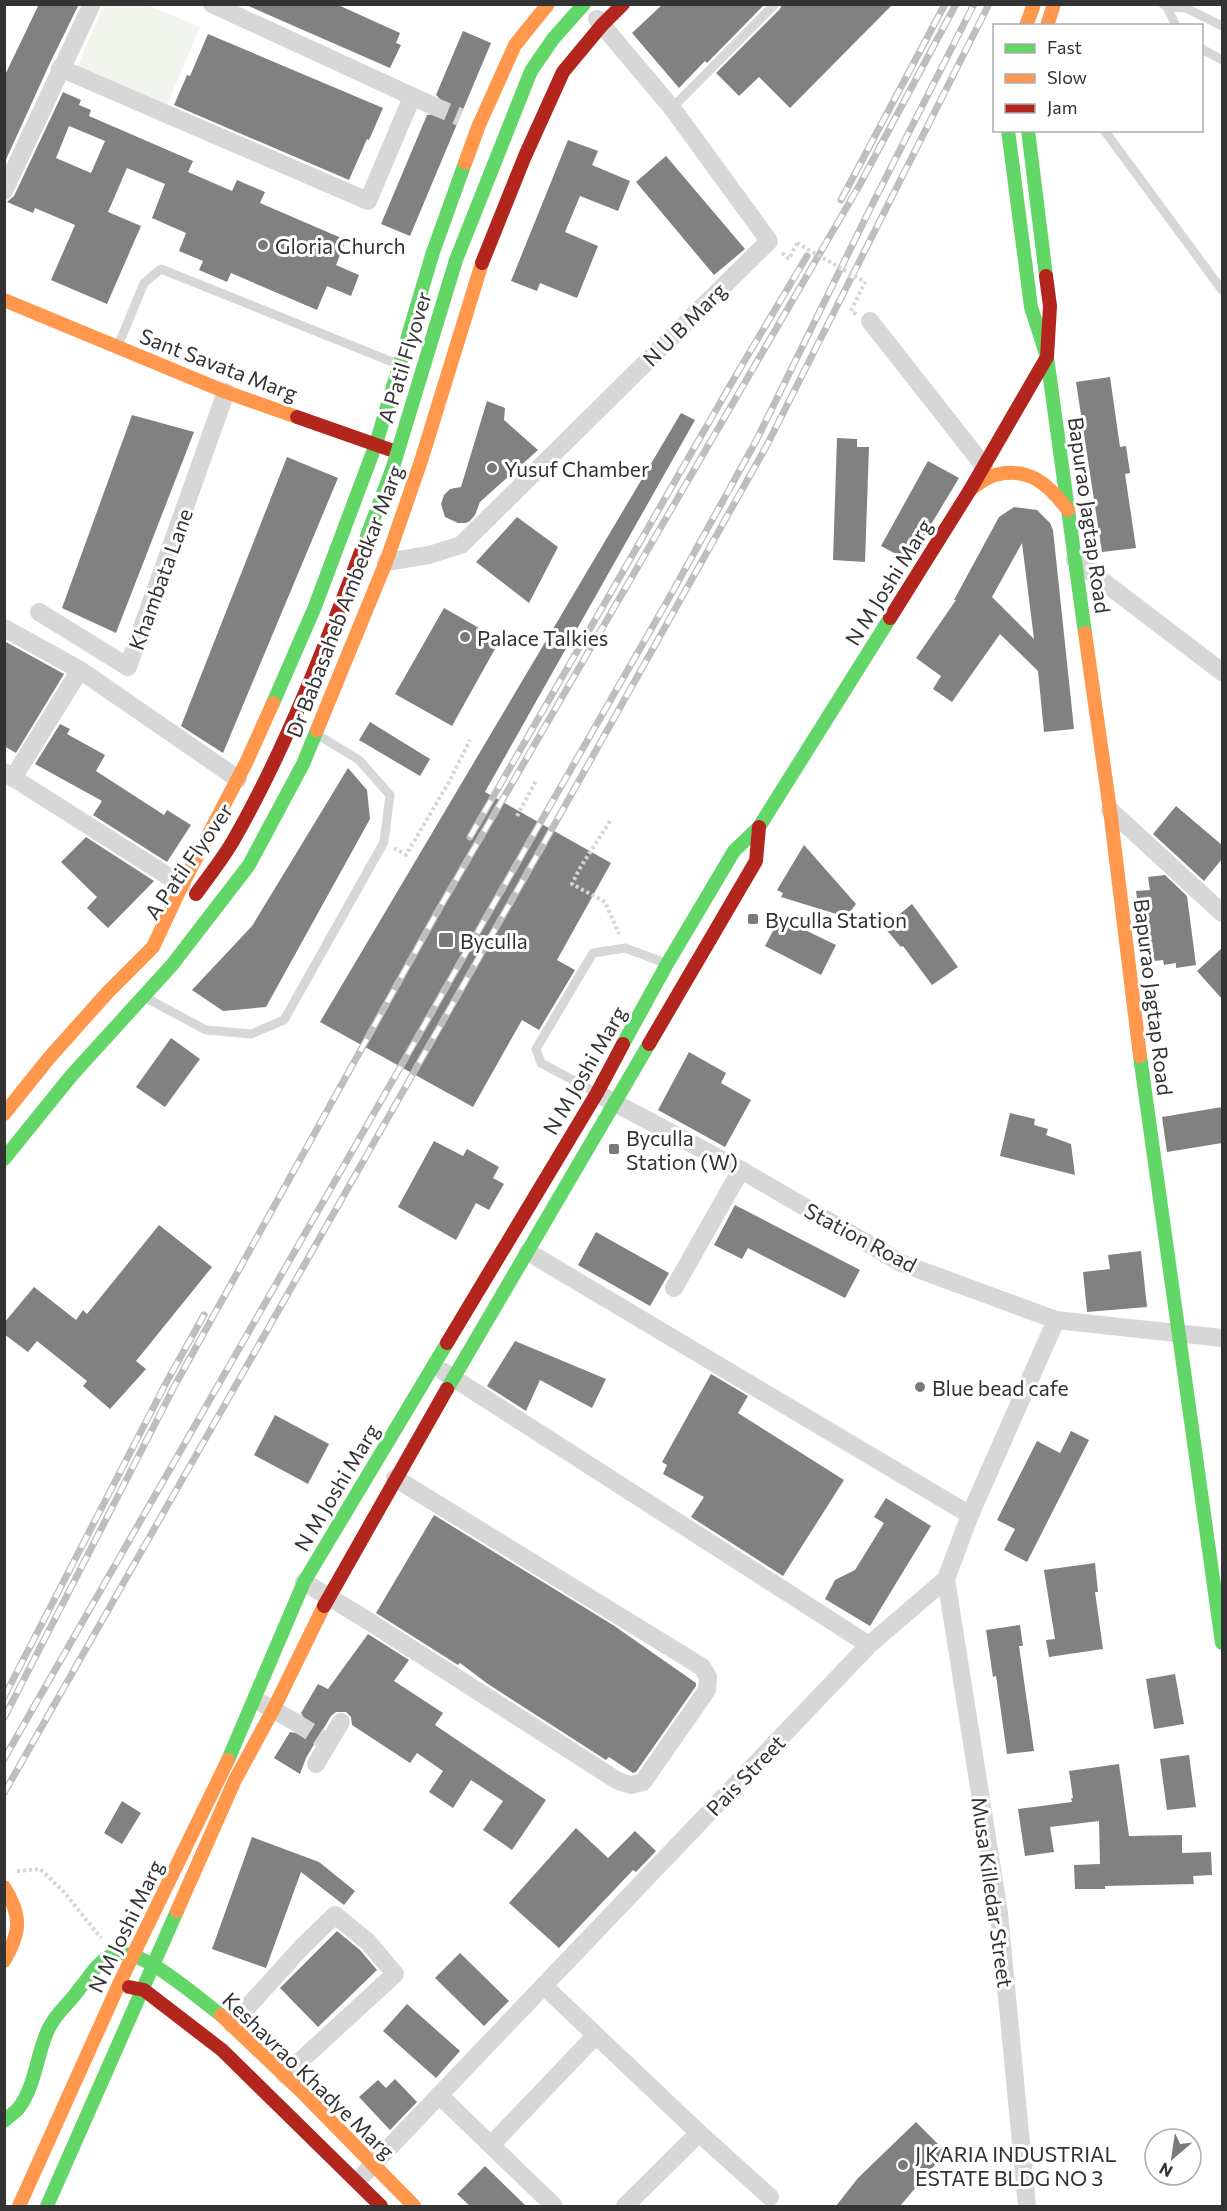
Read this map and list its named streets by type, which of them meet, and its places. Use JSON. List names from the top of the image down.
{
  "streets": {
    "main road": [
      "A Patil Flyover",
      "Sant Savata Marg",
      "Bapurao Jagtap Road",
      "N M Joshi Marg",
      "Dr Babasaheb Ambedkar Marg",
      "Keshavrao Khadye Marg"
    ],
    "street": [
      "N U B Marg",
      "Khambata Lane",
      "Station Road",
      "Pais Street",
      "Musa Killedar Street"
    ]
  },
  "crossings": [
    ["N U B Marg", "A Patil Flyover"],
    ["N U B Marg", "Dr Babasaheb Ambedkar Marg"],
    ["Sant Savata Marg", "Khambata Lane"],
    ["Sant Savata Marg", "Dr Babasaheb Ambedkar Marg"],
    ["Bapurao Jagtap Road", "N M Joshi Marg"],
    ["Bapurao Jagtap Road", "Station Road"],
    ["N M Joshi Marg", "Station Road"],
    ["N M Joshi Marg", "Keshavrao Khadye Marg"],
    ["Station Road", "Pais Street"],
    ["Pais Street", "Musa Killedar Street"],
    ["Pais Street", "Keshavrao Khadye Marg"]
  ],
  "places": {
    "other": [
      "Gloria Church",
      "Yusuf Chamber",
      "Palace Talkies",
      "Blue bead cafe",
      "J KARIA INDUSTRIAL ESTATE BLDG NO 3"
    ],
    "transit": ["Byculla Station", "Byculla", "Byculla Station (W)"]
  },
  "legend": ["Fast", "Slow", "Jam"],
  "north": "bottom left"
}
